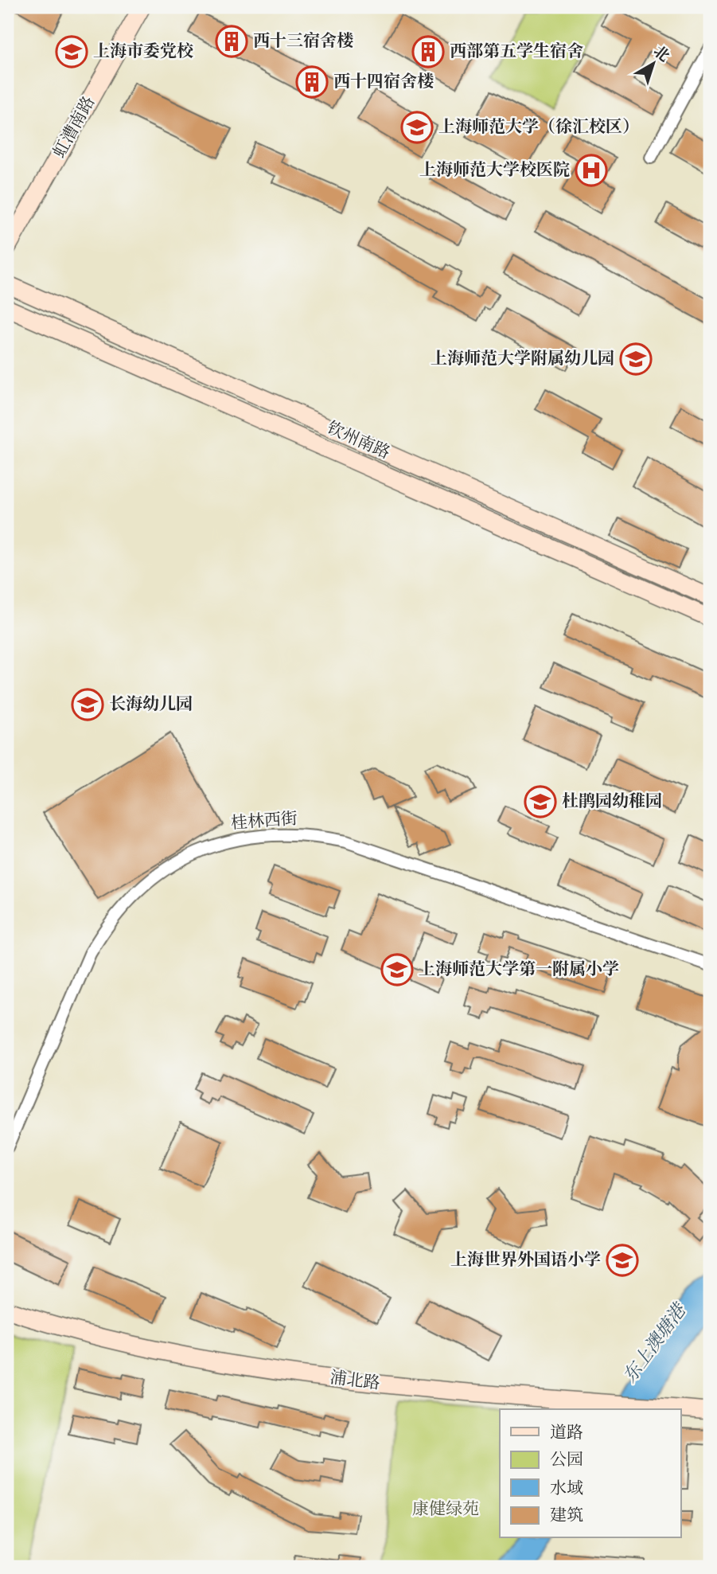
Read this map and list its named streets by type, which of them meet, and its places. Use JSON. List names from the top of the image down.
{
  "streets": {
    "street": [
      "虹漕南路",
      "钦州南路",
      "桂林西街",
      "浦北路"
    ]
  },
  "water": ["东上澳塘港"],
  "parks": ["康健绿苑"],
  "places": {
    "building": ["西十三宿舍楼", "西部第五学生宿舍", "西十四宿舍楼"],
    "school or university": [
      "上海市委党校",
      "上海师范大学（徐汇校区）",
      "上海师范大学附属幼儿园",
      "长海幼儿园",
      "杜鹃园幼稚园",
      "上海师范大学第一附属小学",
      "上海世界外国语小学"
    ],
    "hospital": ["上海师范大学校医院"]
  },
  "legend": [
    "道路",
    "公园",
    "水域",
    "建筑"
  ],
  "north": "top right"
}
